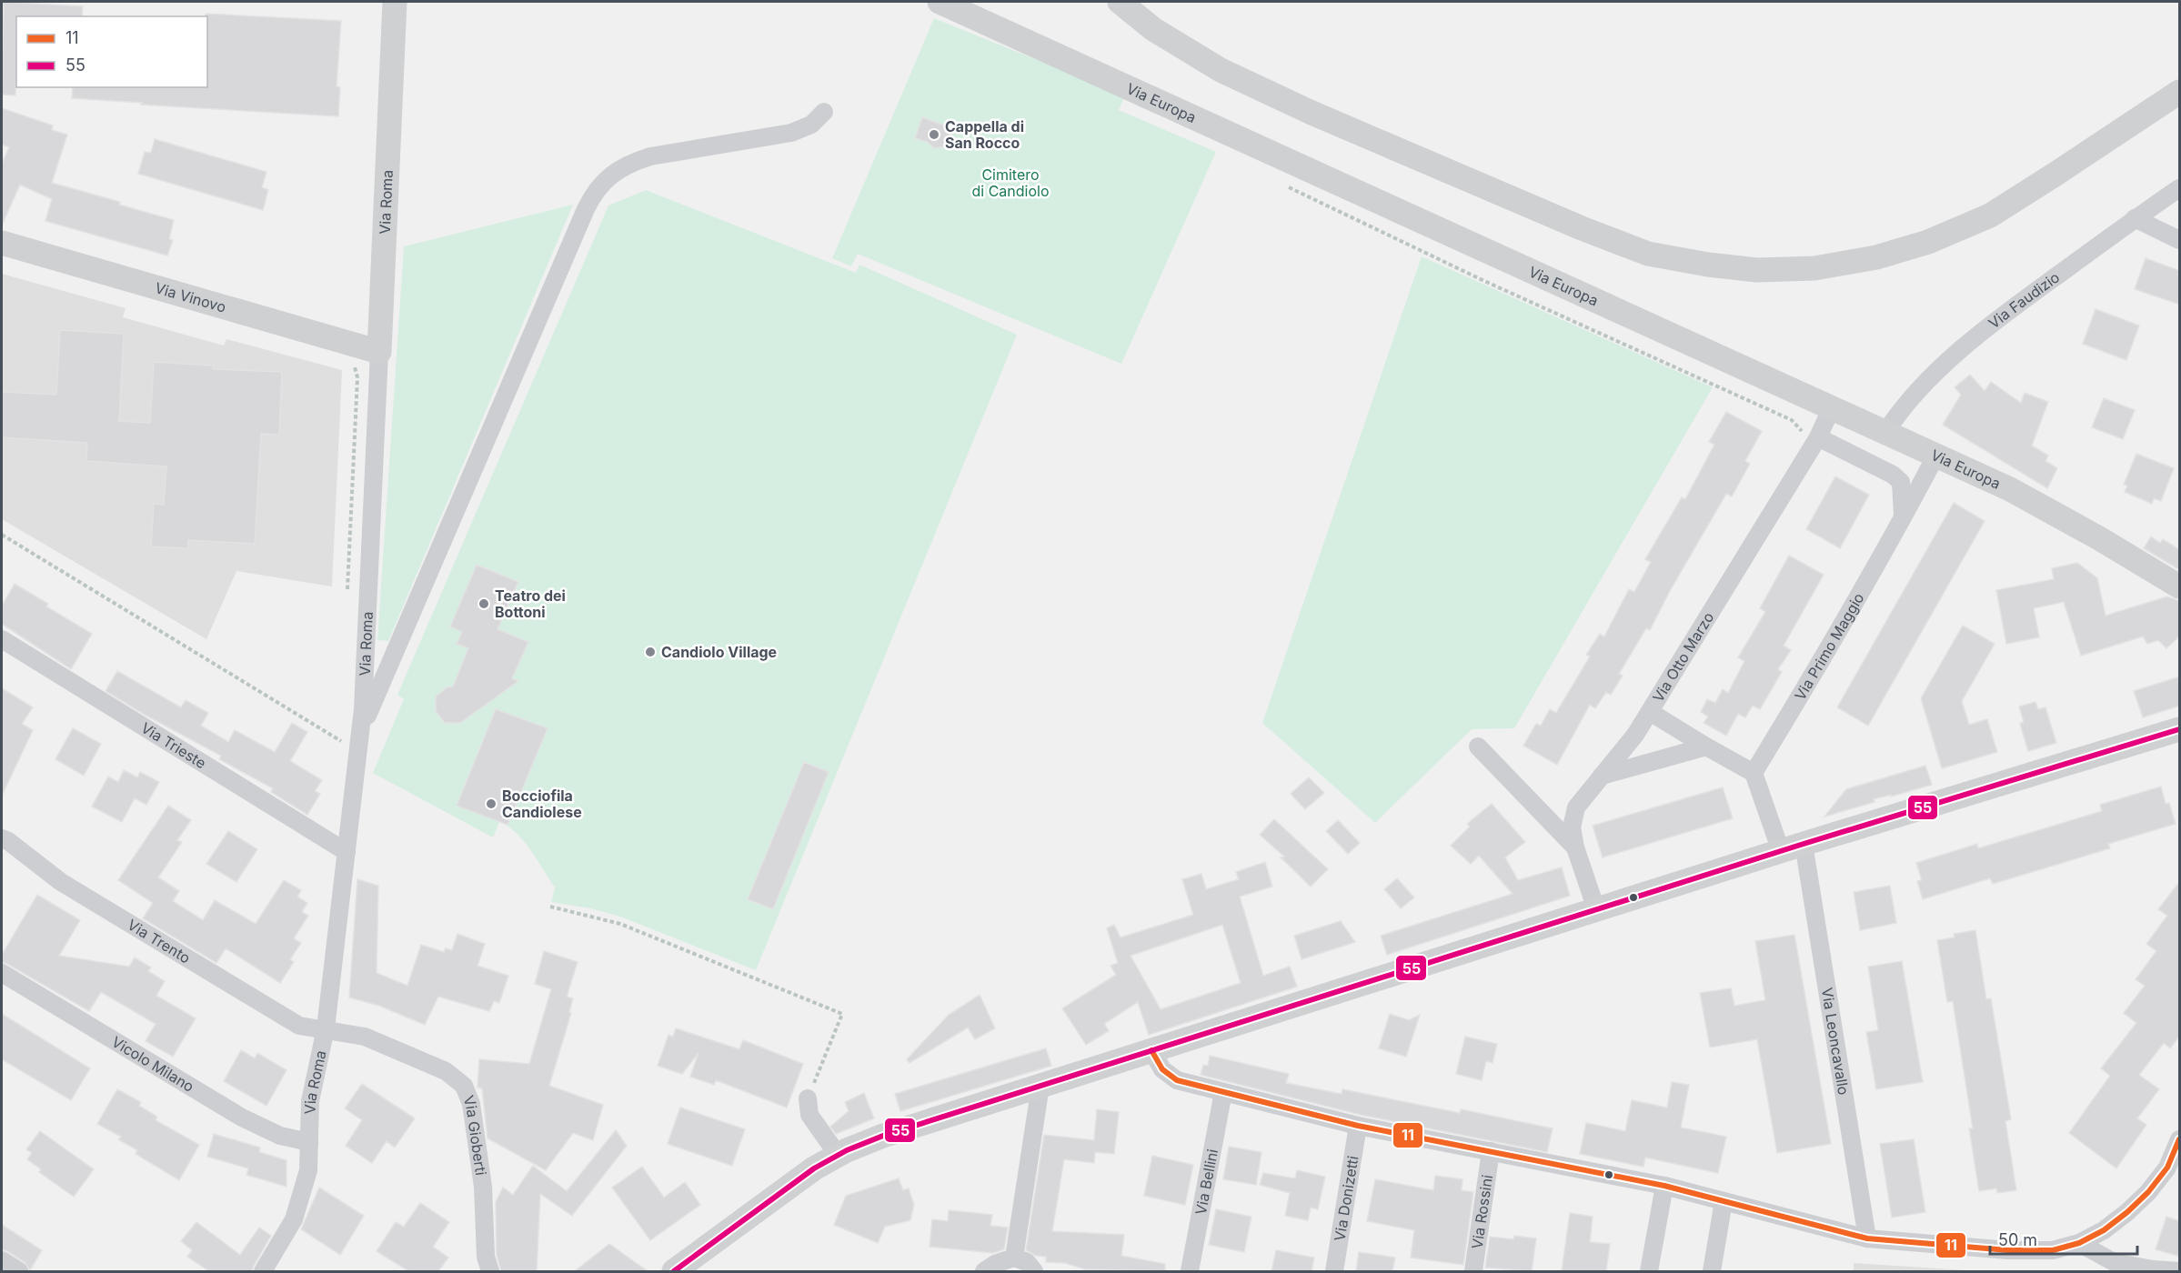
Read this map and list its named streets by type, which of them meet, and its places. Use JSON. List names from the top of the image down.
{
  "streets": {
    "main road": ["Via Europa", "Via Roma", "Via Vinovo"],
    "street": [
      "Via Faudizio",
      "Via Primo Maggio",
      "Via Otto Marzo",
      "Via Trieste",
      "Via Trento",
      "Via Leoncavallo",
      "Vicolo Milano",
      "Via Gioberti",
      "Via Bellini",
      "Via Donizetti",
      "Via Rossini"
    ]
  },
  "crossings": [
    ["Via Europa", "Via Faudizio"],
    ["Via Europa", "Via Primo Maggio"],
    ["Via Europa", "Via Otto Marzo"],
    ["Via Roma", "Via Vinovo"],
    ["Via Roma", "Via Trieste"],
    ["Via Roma", "Via Trento"],
    ["Via Roma", "Vicolo Milano"],
    ["Via Roma", "Via Gioberti"],
    ["Via Trento", "Via Gioberti"]
  ],
  "parks": ["Cimitero di Candiolo"],
  "places": [
    "Cappella di San Rocco",
    "Teatro dei Bottoni",
    "Candiolo Village",
    "Bocciofila Candiolese"
  ],
  "lines": ["transit line 55", "transit line 11"],
  "legend": ["11", "55"],
  "scale_bar": "50 m"
}
